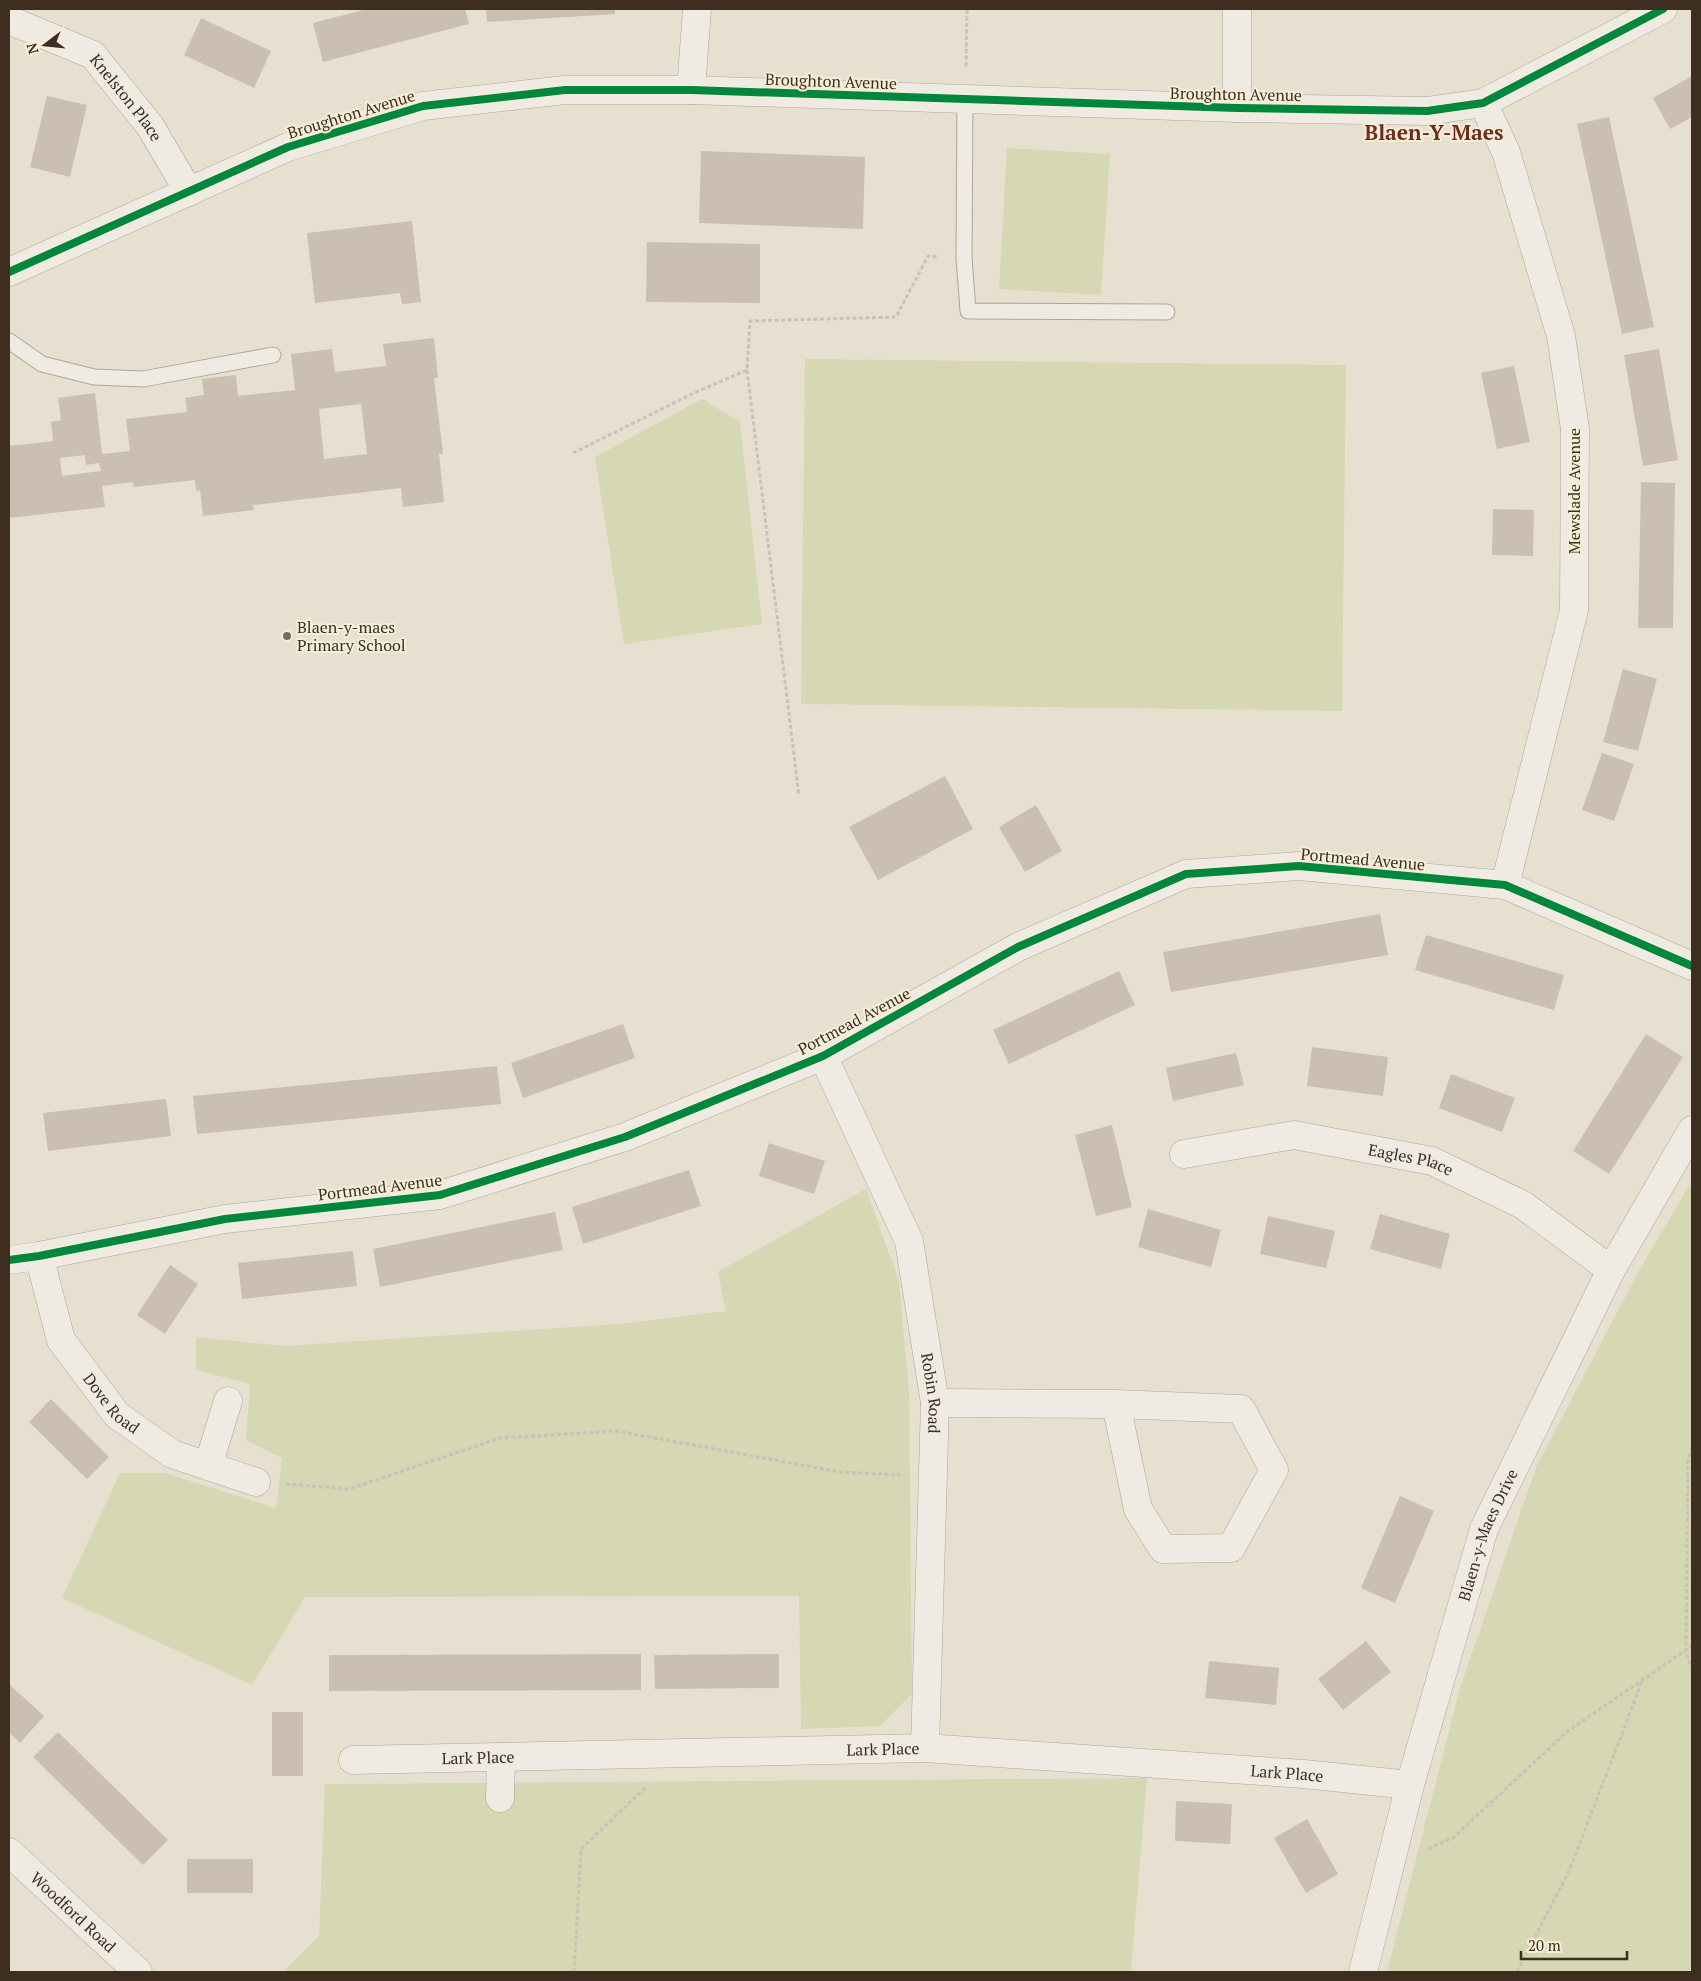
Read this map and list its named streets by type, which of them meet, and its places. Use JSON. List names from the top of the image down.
{
  "streets": {
    "street": [
      "Broughton Avenue",
      "Knelston Place",
      "Mewslade Avenue",
      "Portmead Avenue",
      "Eagles Place",
      "Robin Road",
      "Dove Road",
      "Blaen-y-Maes Drive",
      "Lark Place",
      "Woodford Road"
    ]
  },
  "crossings": [
    ["Broughton Avenue", "Knelston Place"],
    ["Broughton Avenue", "Mewslade Avenue"],
    ["Mewslade Avenue", "Portmead Avenue"],
    ["Portmead Avenue", "Robin Road"],
    ["Portmead Avenue", "Dove Road"],
    ["Eagles Place", "Blaen-y-Maes Drive"],
    ["Robin Road", "Lark Place"],
    ["Blaen-y-Maes Drive", "Lark Place"]
  ],
  "districts": ["Blaen-Y-Maes"],
  "places": ["Blaen-y-maes Primary School"],
  "scale_bar": "20 m",
  "north": "left"
}
